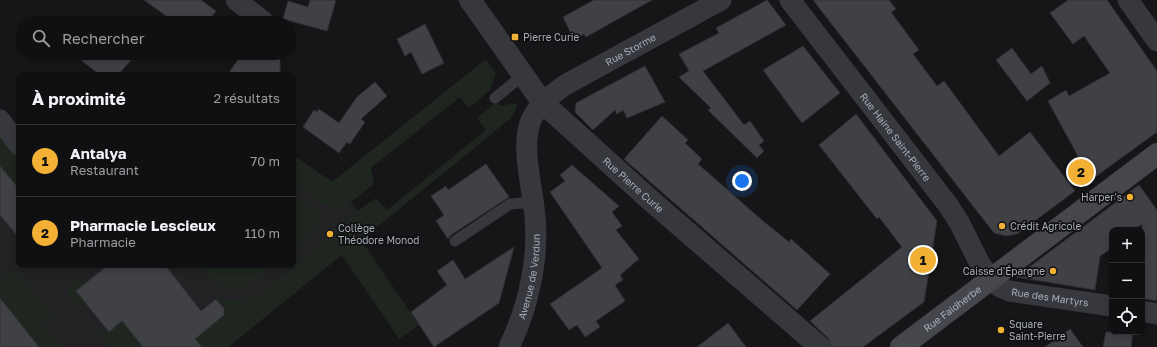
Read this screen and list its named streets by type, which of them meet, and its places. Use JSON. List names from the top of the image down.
{
  "streets": {
    "main road": ["Rue Faidherbe"],
    "street": [
      "Rue Storme",
      "Rue Haine Saint-Pierre",
      "Rue Pierre Curie",
      "Avenue de Verdun",
      "Rue des Martyrs"
    ]
  },
  "crossings": [
    ["Rue Storme", "Rue Pierre Curie"],
    ["Rue Storme", "Avenue de Verdun"],
    ["Rue Haine Saint-Pierre", "Rue des Martyrs"],
    ["Rue Haine Saint-Pierre", "Rue Faidherbe"],
    ["Rue Pierre Curie", "Avenue de Verdun"],
    ["Rue des Martyrs", "Rue Faidherbe"]
  ],
  "places": {
    "transit": ["Pierre Curie"],
    "other": [
      "Harper's",
      "Crédit Agricole",
      "Collège Théodore Monod",
      "Caisse d'Épargne",
      "Square Saint-Pierre"
    ]
  },
  "page": {
    "search": "Rechercher",
    "heading": ["À proximité", "2 résultats"],
    "list": [
      {
        "mark": "1",
        "name": "Antalya",
        "note": "Restaurant",
        "value": "70 m"
      },
      {
        "mark": "2",
        "name": "Pharmacie Lescieux",
        "note": "Pharmacie",
        "value": "110 m"
      }
    ],
    "pins": ["2", "1"],
    "map_buttons": ["+", "−"]
  }
}
